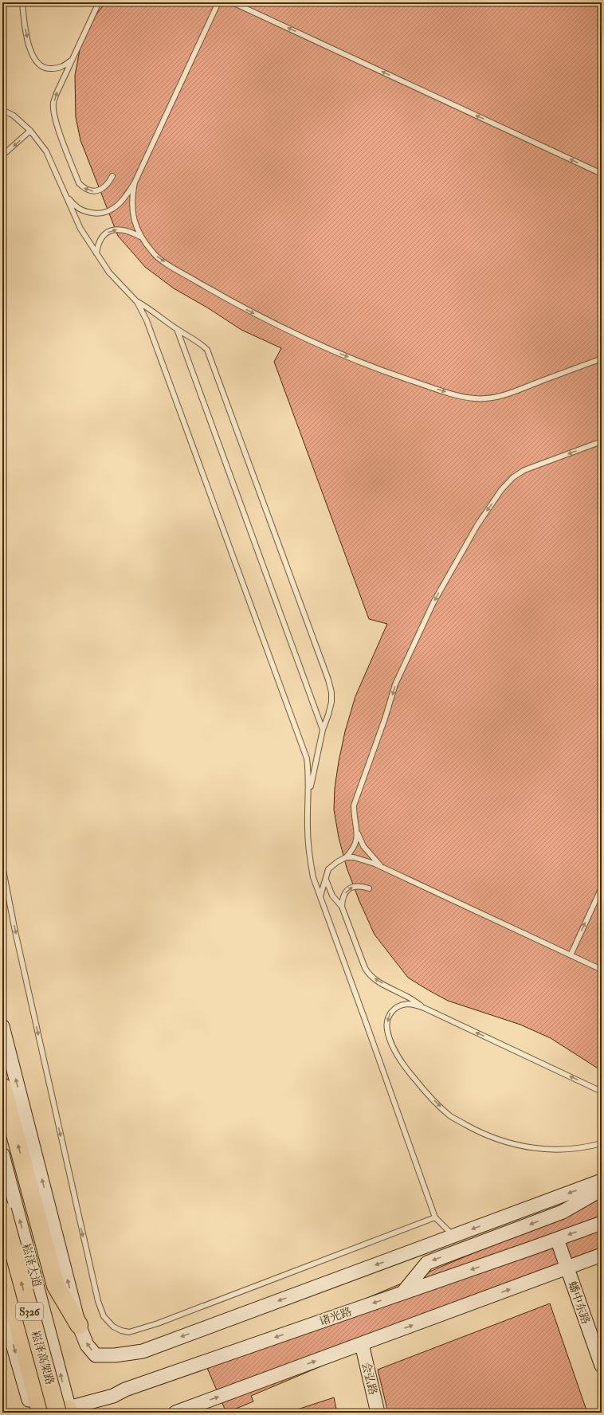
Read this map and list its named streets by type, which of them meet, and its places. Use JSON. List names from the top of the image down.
{
  "streets": {
    "highway": ["S326", "崧泽高架路"],
    "main road": [
      "崧泽大道",
      "蟠中东路",
      "诸光路",
      "会弘路"
    ]
  },
  "crossings": [
    ["崧泽大道", "诸光路"],
    ["崧泽大道", "崧泽高架路"],
    ["蟠中东路", "诸光路"],
    ["诸光路", "崧泽高架路"]
  ]
}
